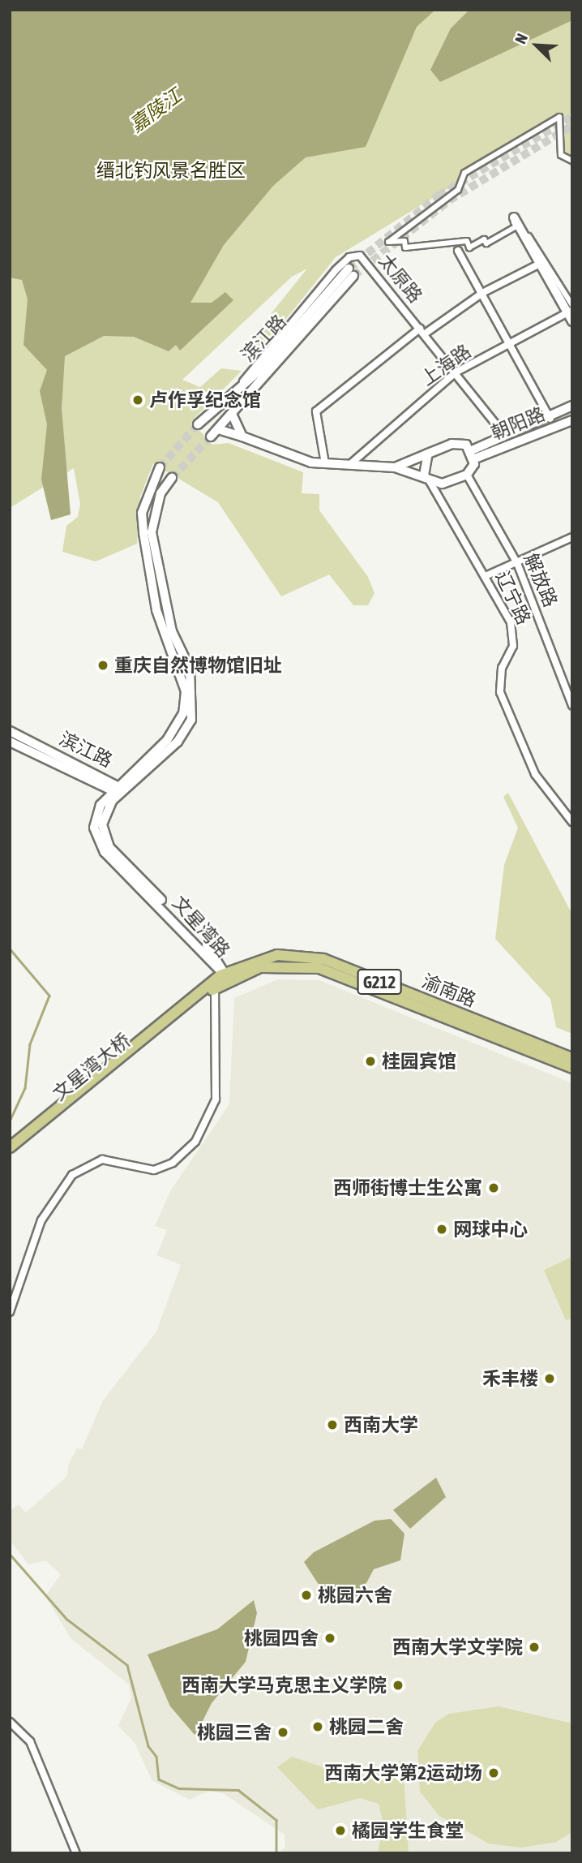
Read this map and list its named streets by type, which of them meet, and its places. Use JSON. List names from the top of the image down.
{
  "streets": {
    "highway": ["G212", "渝南路", "文星湾大桥"],
    "main road": ["滨江路", "文星湾路"],
    "street": [
      "太原路",
      "上海路",
      "朝阳路",
      "解放路",
      "辽宁路"
    ]
  },
  "crossings": [
    ["太原路", "滨江路"],
    ["太原路", "上海路"],
    ["滨江路", "文星湾路"],
    ["朝阳路", "解放路"],
    ["朝阳路", "辽宁路"],
    ["解放路", "辽宁路"],
    ["文星湾路", "渝南路"],
    ["渝南路", "文星湾大桥"]
  ],
  "water": ["嘉陵江"],
  "parks": ["缙北钓风景名胜区"],
  "places": [
    "卢作孚纪念馆",
    "重庆自然博物馆旧址",
    "桂园宾馆",
    "西师街博士生公寓",
    "网球中心",
    "禾丰楼",
    "西南大学",
    "桃园六舍",
    "桃园四舍",
    "西南大学文学院",
    "西南大学马克思主义学院",
    "桃园二舍",
    "桃园三舍",
    "西南大学第2运动场",
    "橘园学生食堂"
  ],
  "north": "top left"
}
